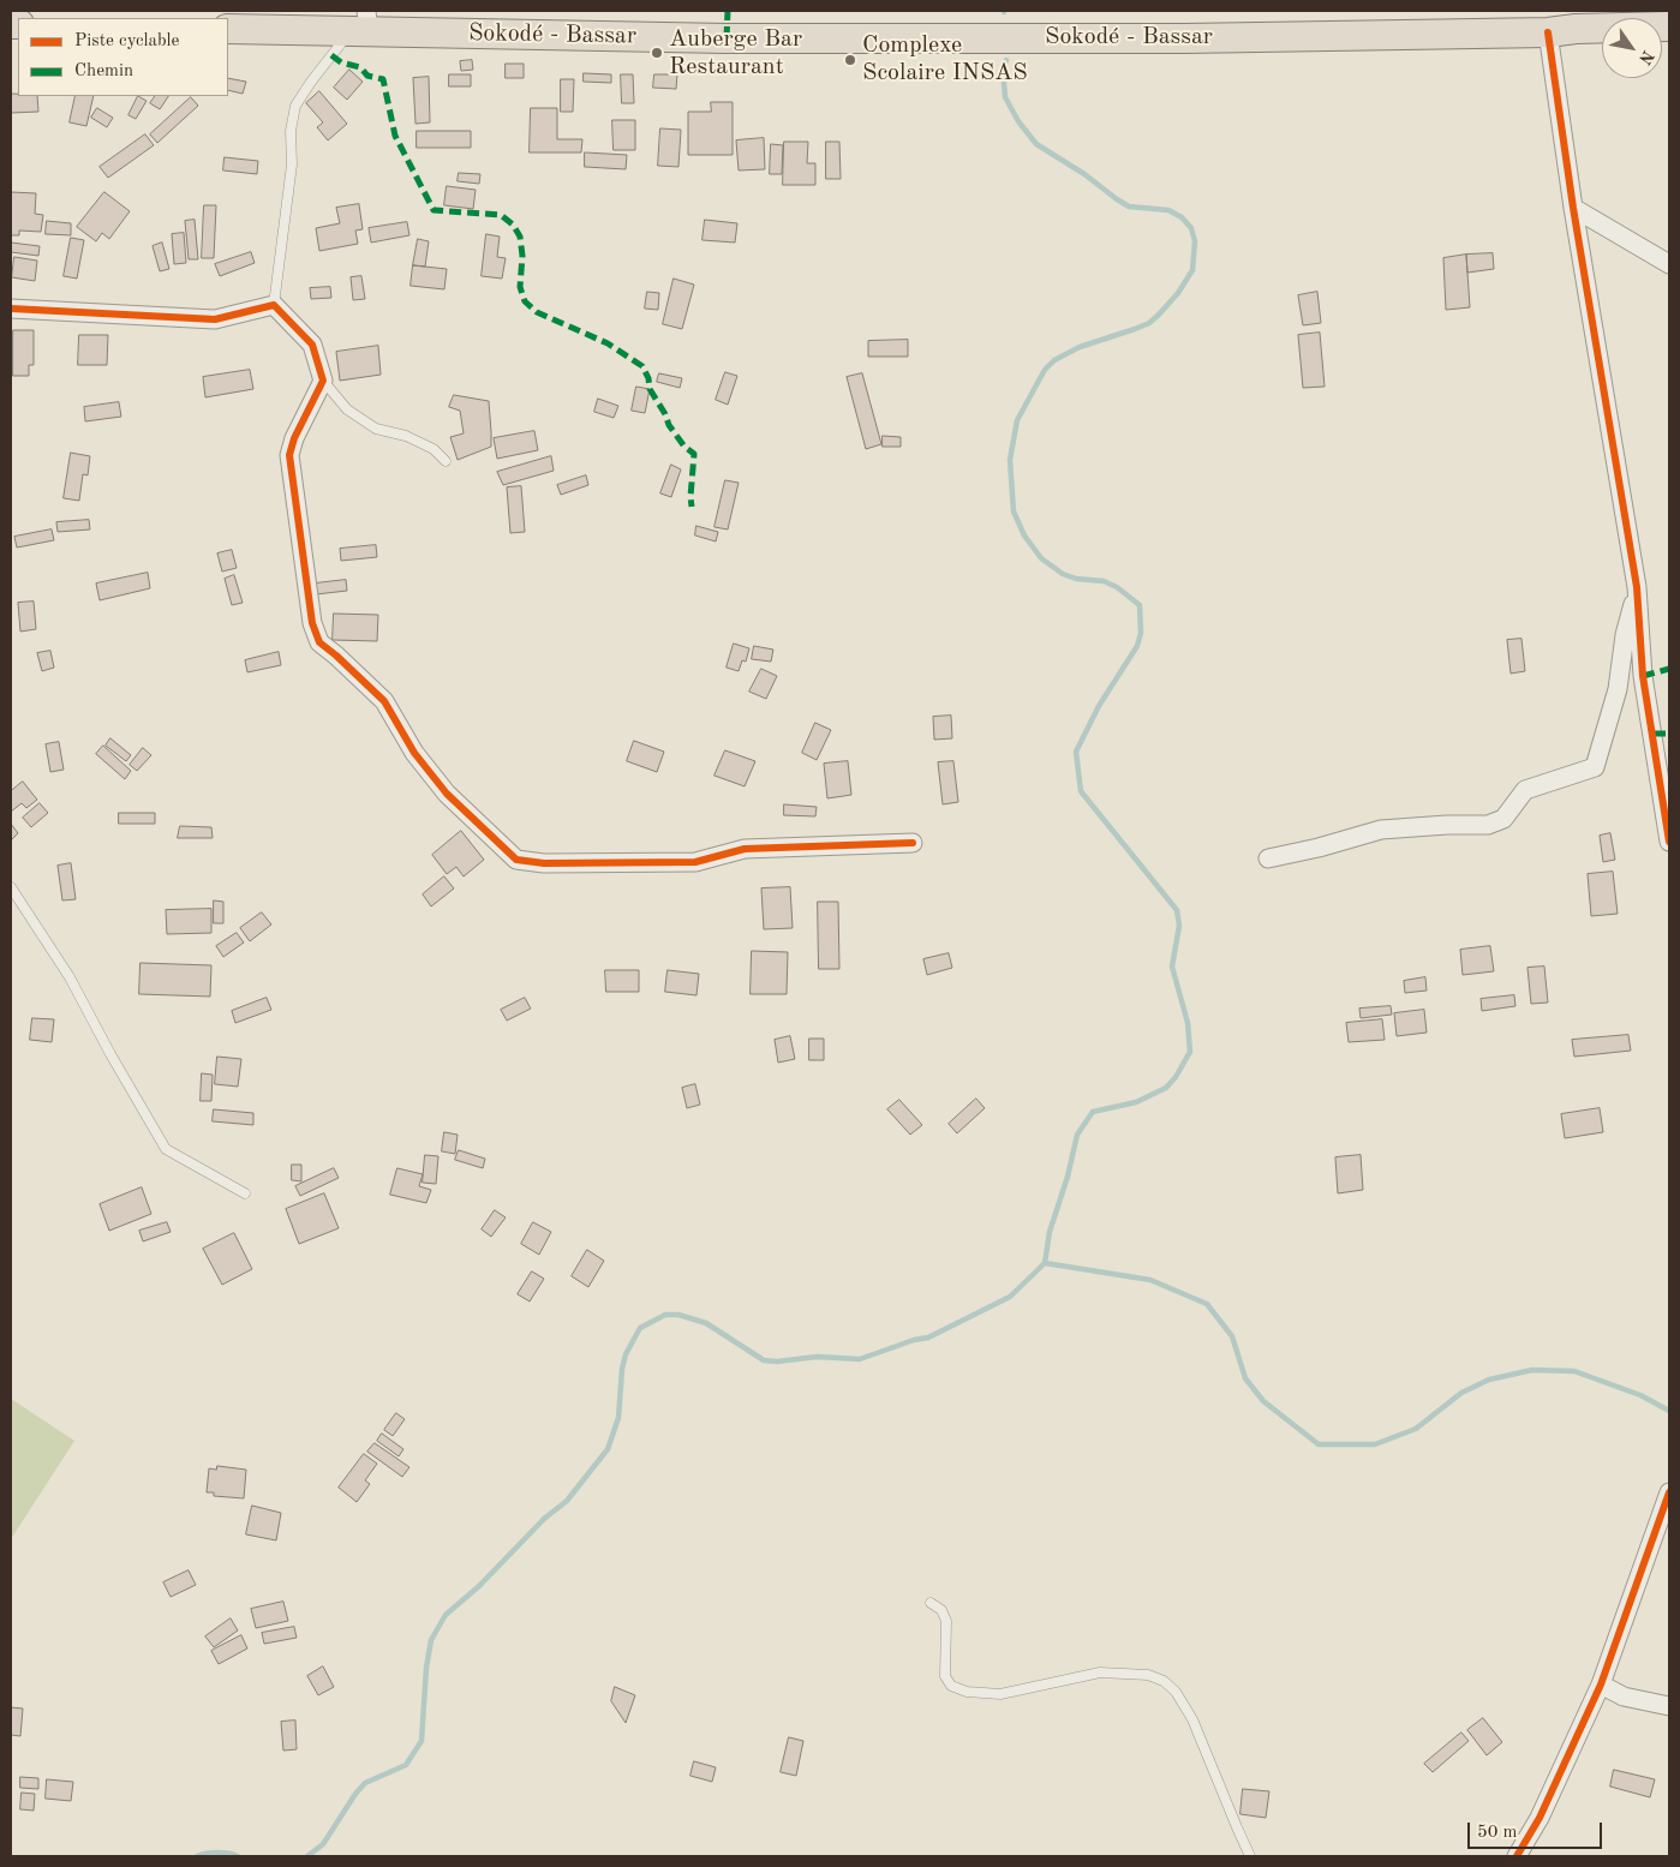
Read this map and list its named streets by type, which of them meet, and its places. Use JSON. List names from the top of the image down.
{
  "streets": {
    "main road": ["Sokodé - Bassar"]
  },
  "places": ["Auberge Bar Restaurant", "Complexe Scolaire INSAS"],
  "legend": ["Piste cyclable", "Chemin"],
  "scale_bar": "50 m",
  "north": "bottom right"
}
